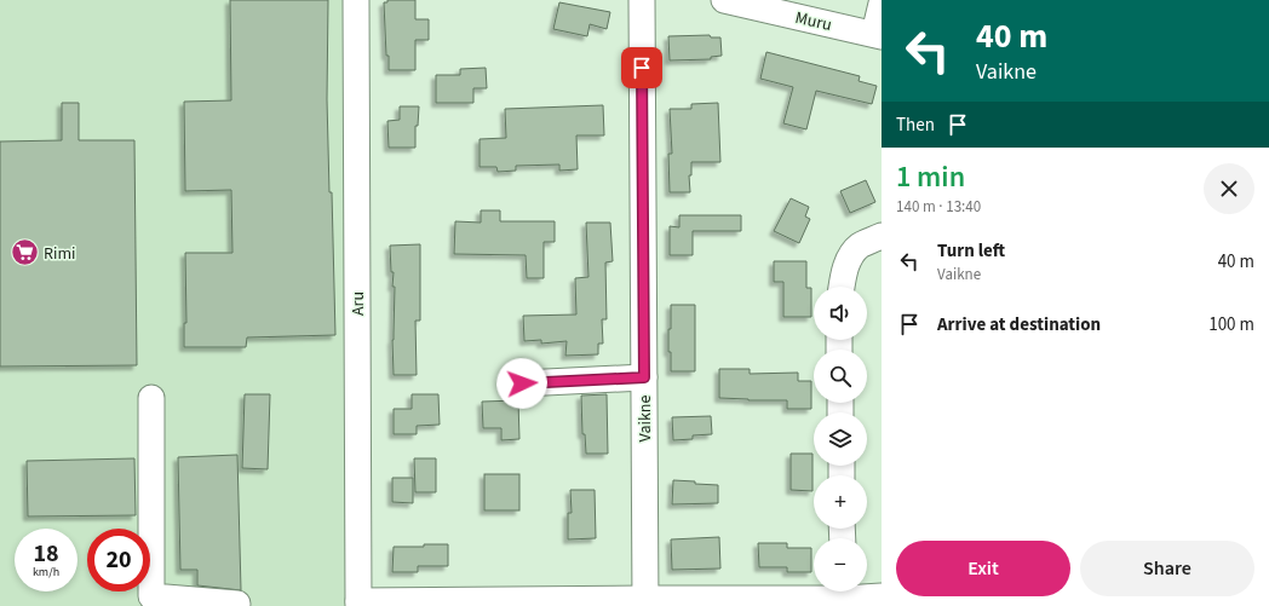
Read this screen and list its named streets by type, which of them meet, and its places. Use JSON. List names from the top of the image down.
{
  "streets": {
    "street": ["Muru", "Aru", "Vaikne"]
  },
  "places": {
    "supermarket": ["Rimi"]
  },
  "page": {
    "turn": ["40 m", "Vaikne"],
    "then": "Then",
    "heading": ["1 min", "140 m · 13:40"],
    "list": [
      {
        "name": "Turn left",
        "note": "Vaikne",
        "value": "40 m"
      },
      {
        "name": "Arrive at destination",
        "value": "100 m"
      }
    ],
    "map_buttons": ["+", "−"],
    "speed": "18 km/h",
    "limit": "20",
    "buttons": ["Exit", "Share"]
  }
}
